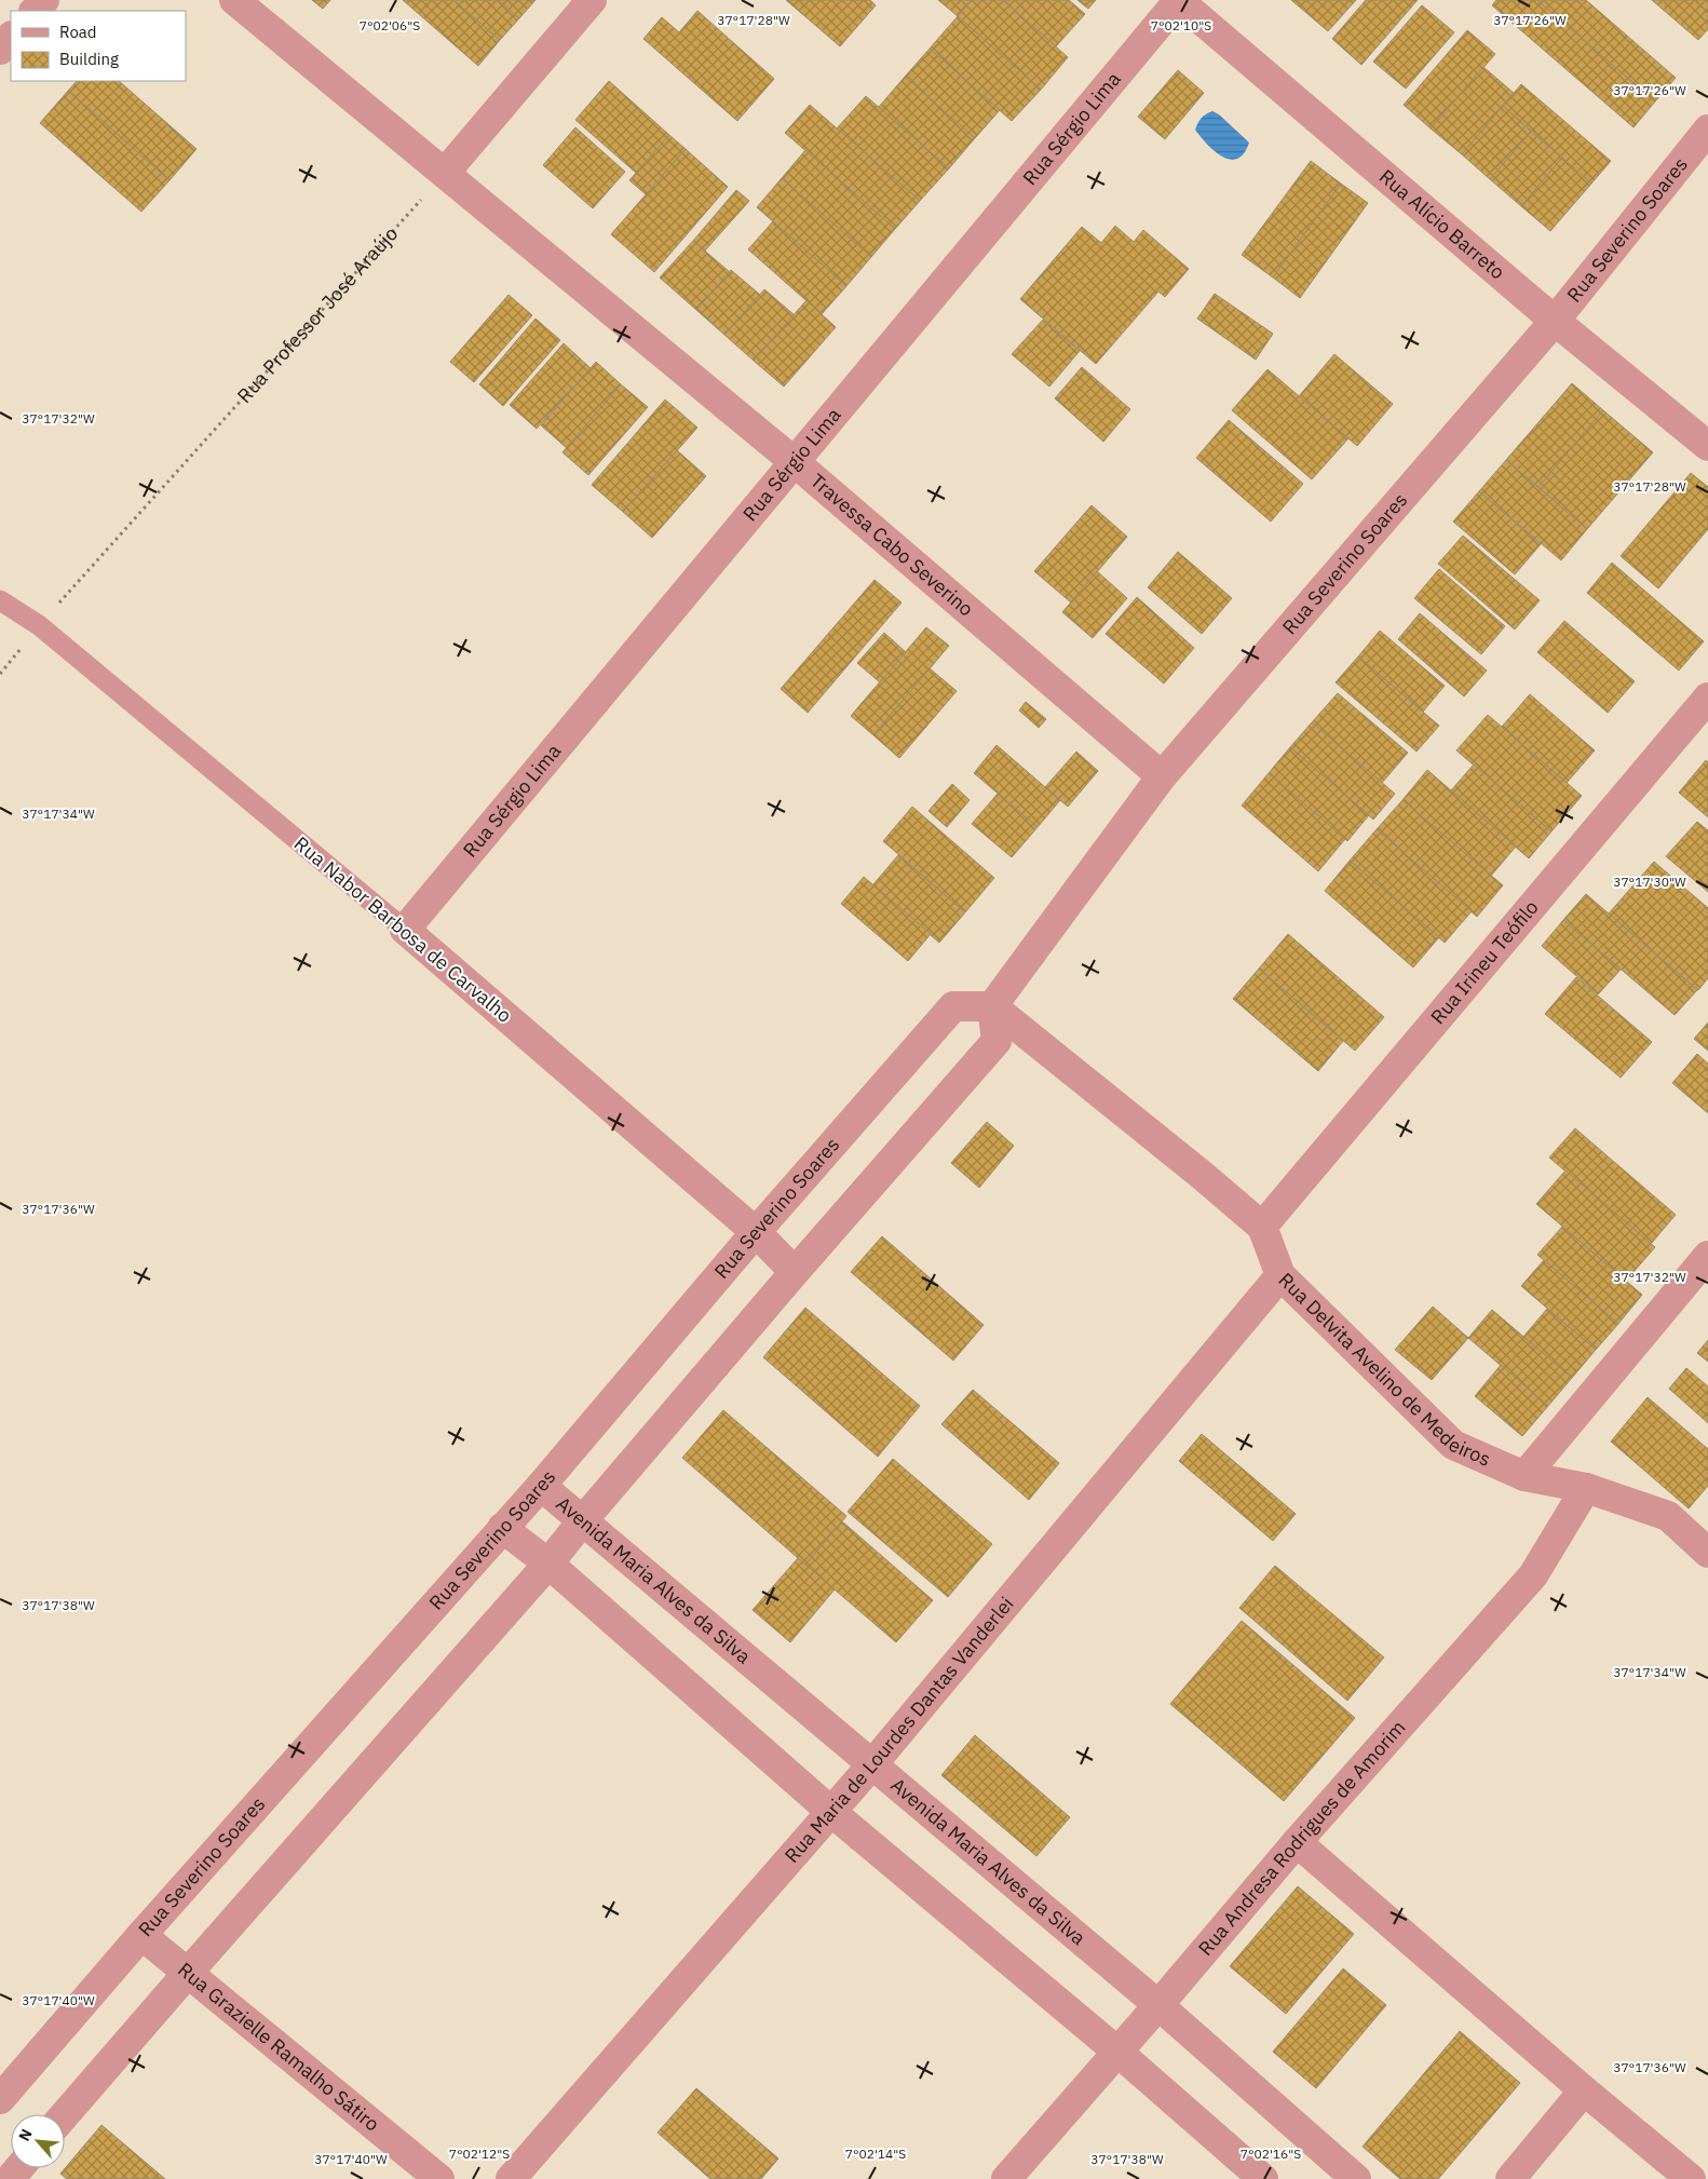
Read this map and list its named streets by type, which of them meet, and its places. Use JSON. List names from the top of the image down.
{
  "streets": {
    "street": [
      "Rua Sérgio Lima",
      "Rua Alício Barreto",
      "Rua Severino Soares",
      "Travessa Cabo Severino",
      "Rua Nabor Barbosa de Carvalho",
      "Rua Irineu Teófilo",
      "Rua Delvita Avelino de Medeiros",
      "Avenida Maria Alves da Silva",
      "Rua Maria de Lourdes Dantas Vanderlei",
      "Rua Andresa Rodrigues de Amorim",
      "Rua Grazielle Ramalho Sátiro"
    ],
    "path": ["Rua Professor José Araújo"]
  },
  "crossings": [
    ["Rua Sérgio Lima", "Rua Alício Barreto"],
    ["Rua Sérgio Lima", "Travessa Cabo Severino"],
    ["Rua Sérgio Lima", "Rua Nabor Barbosa de Carvalho"],
    ["Rua Alício Barreto", "Rua Severino Soares"],
    ["Rua Severino Soares", "Travessa Cabo Severino"],
    ["Rua Severino Soares", "Rua Nabor Barbosa de Carvalho"],
    ["Rua Severino Soares", "Avenida Maria Alves da Silva"],
    ["Rua Severino Soares", "Rua Grazielle Ramalho Sátiro"],
    ["Rua Professor José Araújo", "Travessa Cabo Severino"],
    ["Rua Professor José Araújo", "Rua Nabor Barbosa de Carvalho"],
    ["Rua Irineu Teófilo", "Rua Delvita Avelino de Medeiros"],
    ["Rua Delvita Avelino de Medeiros", "Rua Maria de Lourdes Dantas Vanderlei"],
    ["Rua Delvita Avelino de Medeiros", "Rua Andresa Rodrigues de Amorim"],
    ["Avenida Maria Alves da Silva", "Rua Maria de Lourdes Dantas Vanderlei"],
    ["Avenida Maria Alves da Silva", "Rua Andresa Rodrigues de Amorim"]
  ],
  "legend": ["Road", "Building"],
  "north": "top left",
  "coordinates": [
    "37°17'28\"W",
    "37°17'26\"W",
    "7°02'06\"S",
    "7°02'10\"S",
    "37°17'32\"W",
    "37°17'34\"W",
    "37°17'30\"W",
    "37°17'36\"W",
    "37°17'38\"W",
    "37°17'40\"W",
    "7°02'12\"S",
    "7°02'14\"S",
    "7°02'16\"S"
  ]
}
